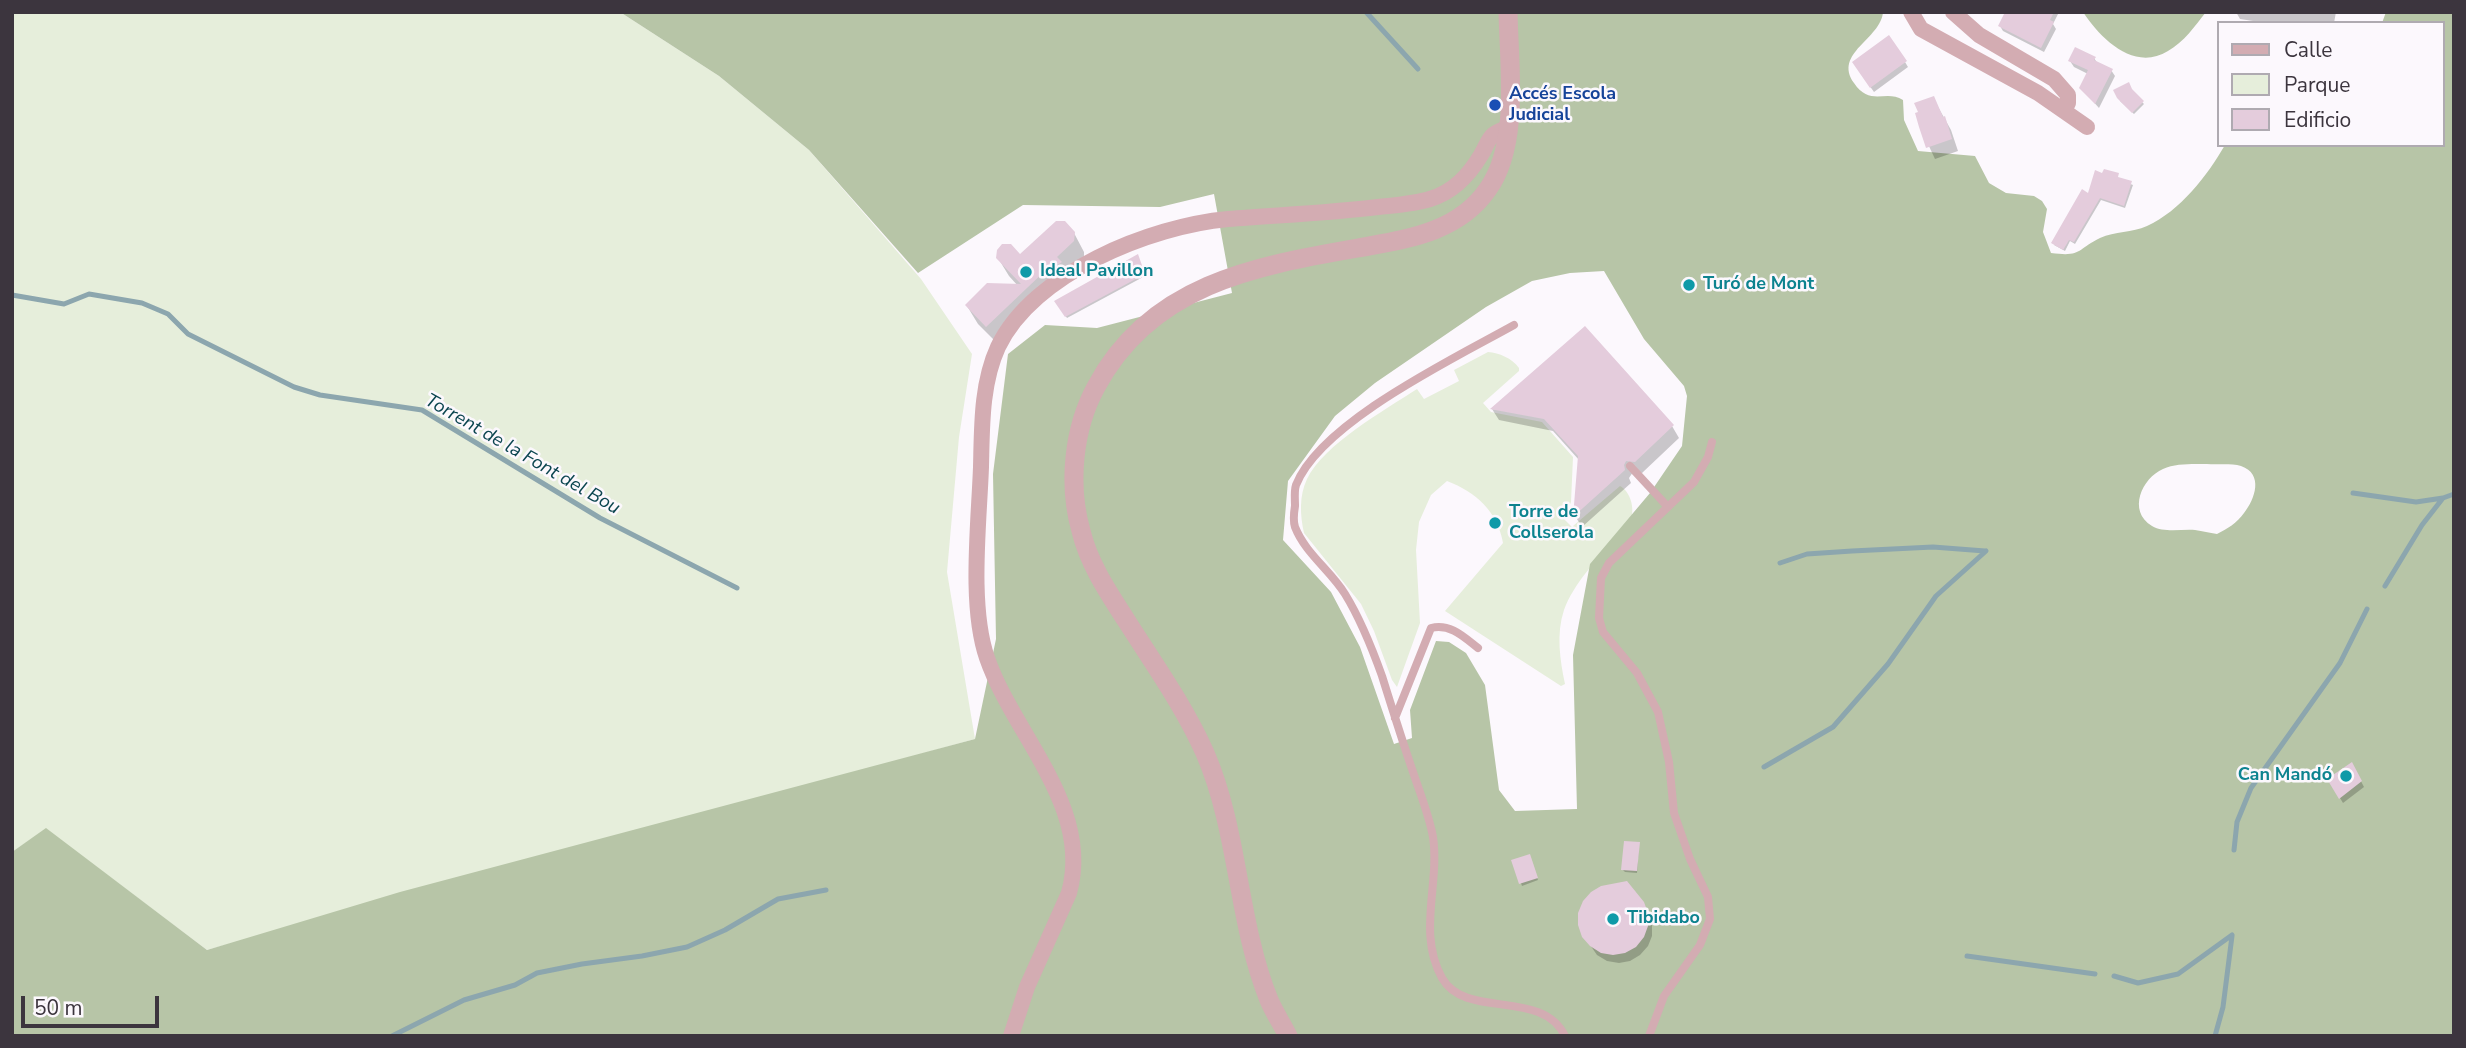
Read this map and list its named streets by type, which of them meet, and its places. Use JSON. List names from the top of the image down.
{
  "water": ["Torrent de la Font del Bou"],
  "places": [
    "Accés Escola Judicial",
    "Ideal Pavillon",
    "Turó de Mont",
    "Torre de Collserola",
    "Can Mandó",
    "Tibidabo"
  ],
  "legend": ["Calle", "Parque", "Edificio"],
  "scale_bar": "50 m"
}
